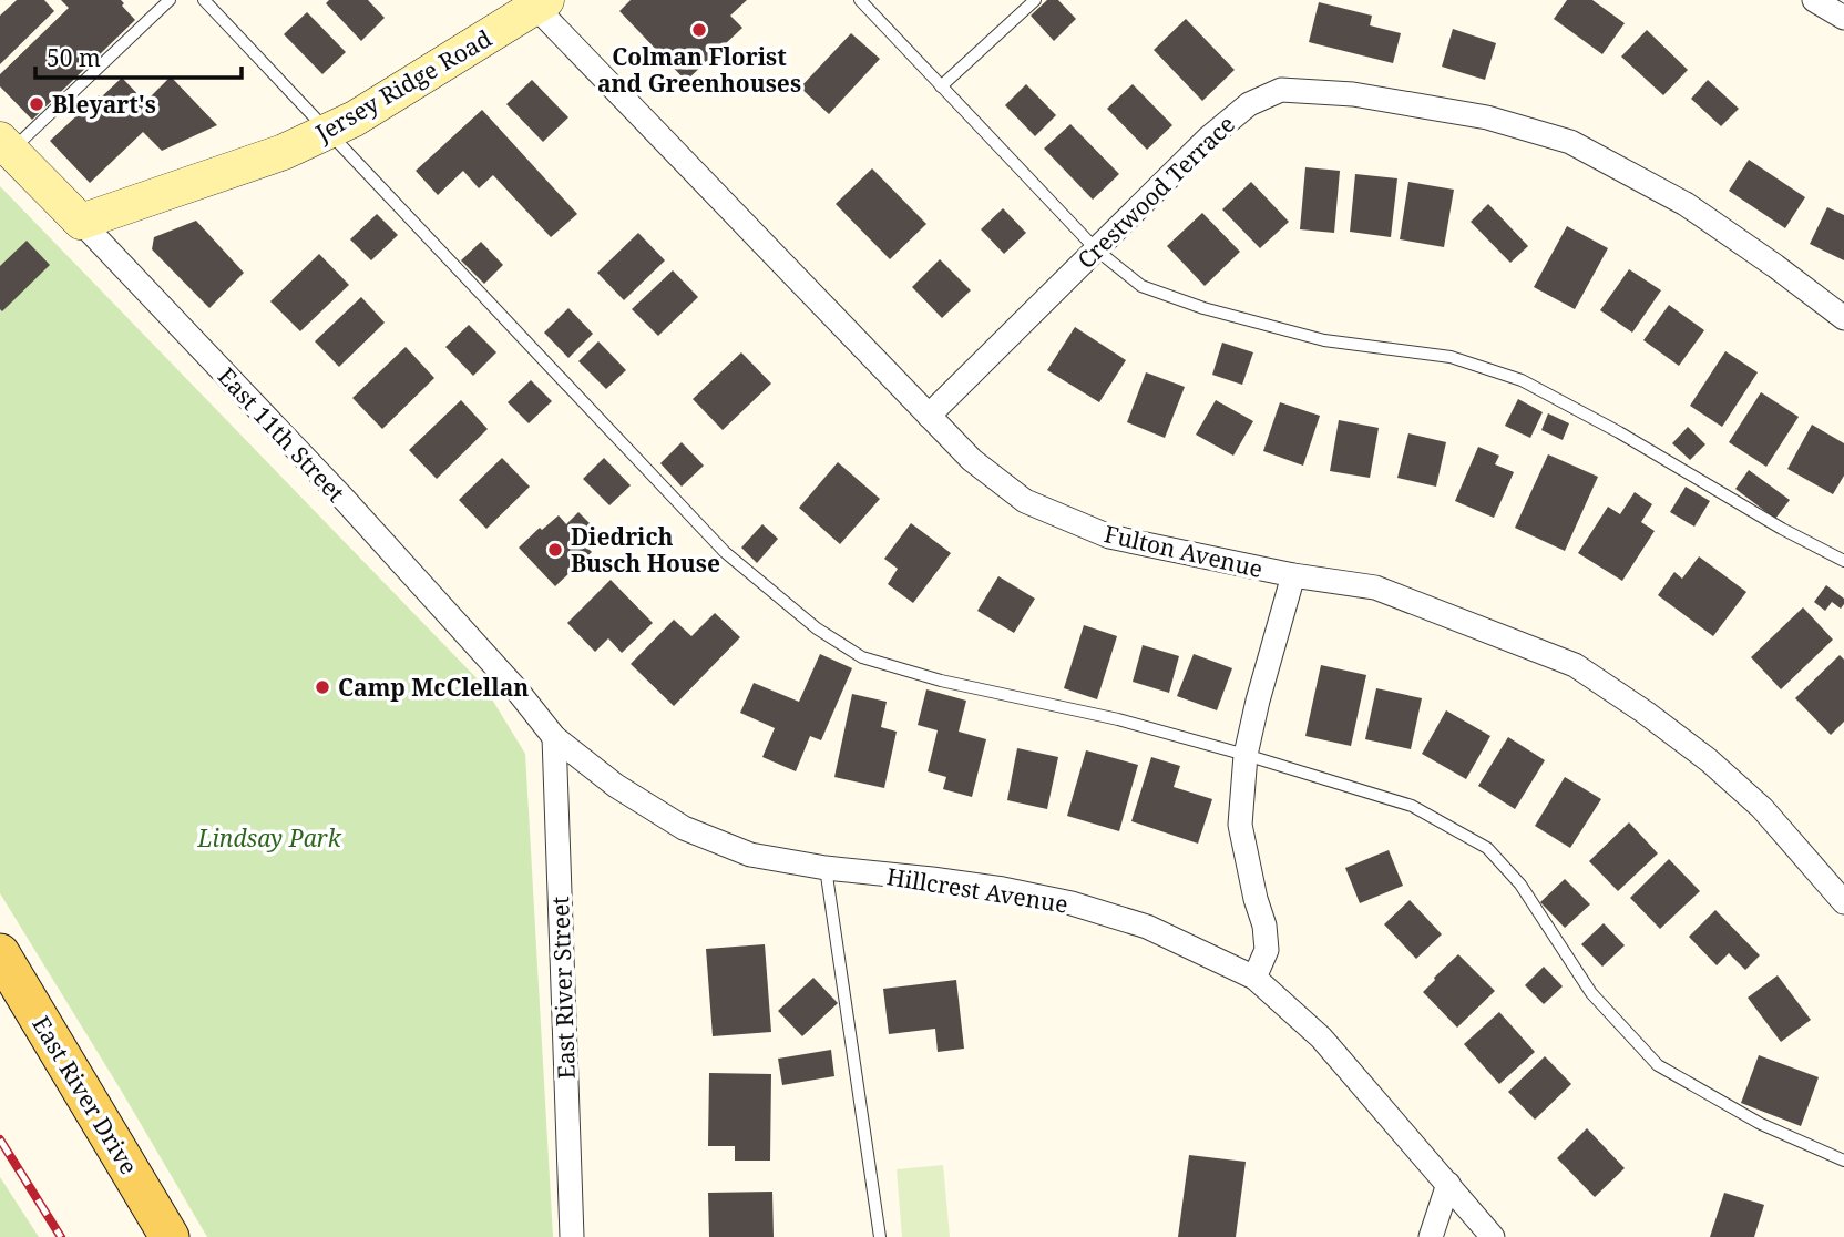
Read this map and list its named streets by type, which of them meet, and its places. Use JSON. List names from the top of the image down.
{
  "streets": {
    "main road": ["East River Drive"],
    "street": [
      "Jersey Ridge Road",
      "Crestwood Terrace",
      "East 11th Street",
      "Fulton Avenue",
      "Hillcrest Avenue",
      "East River Street"
    ]
  },
  "crossings": [
    ["Jersey Ridge Road", "East 11th Street"],
    ["Jersey Ridge Road", "Fulton Avenue"],
    ["Crestwood Terrace", "Fulton Avenue"],
    ["East 11th Street", "Hillcrest Avenue"],
    ["East 11th Street", "East River Street"],
    ["Hillcrest Avenue", "East River Street"]
  ],
  "parks": ["Lindsay Park"],
  "places": [
    "Colman Florist and Greenhouses",
    "Bleyart's",
    "Diedrich Busch House",
    "Camp McClellan"
  ],
  "scale_bar": "50 m"
}
